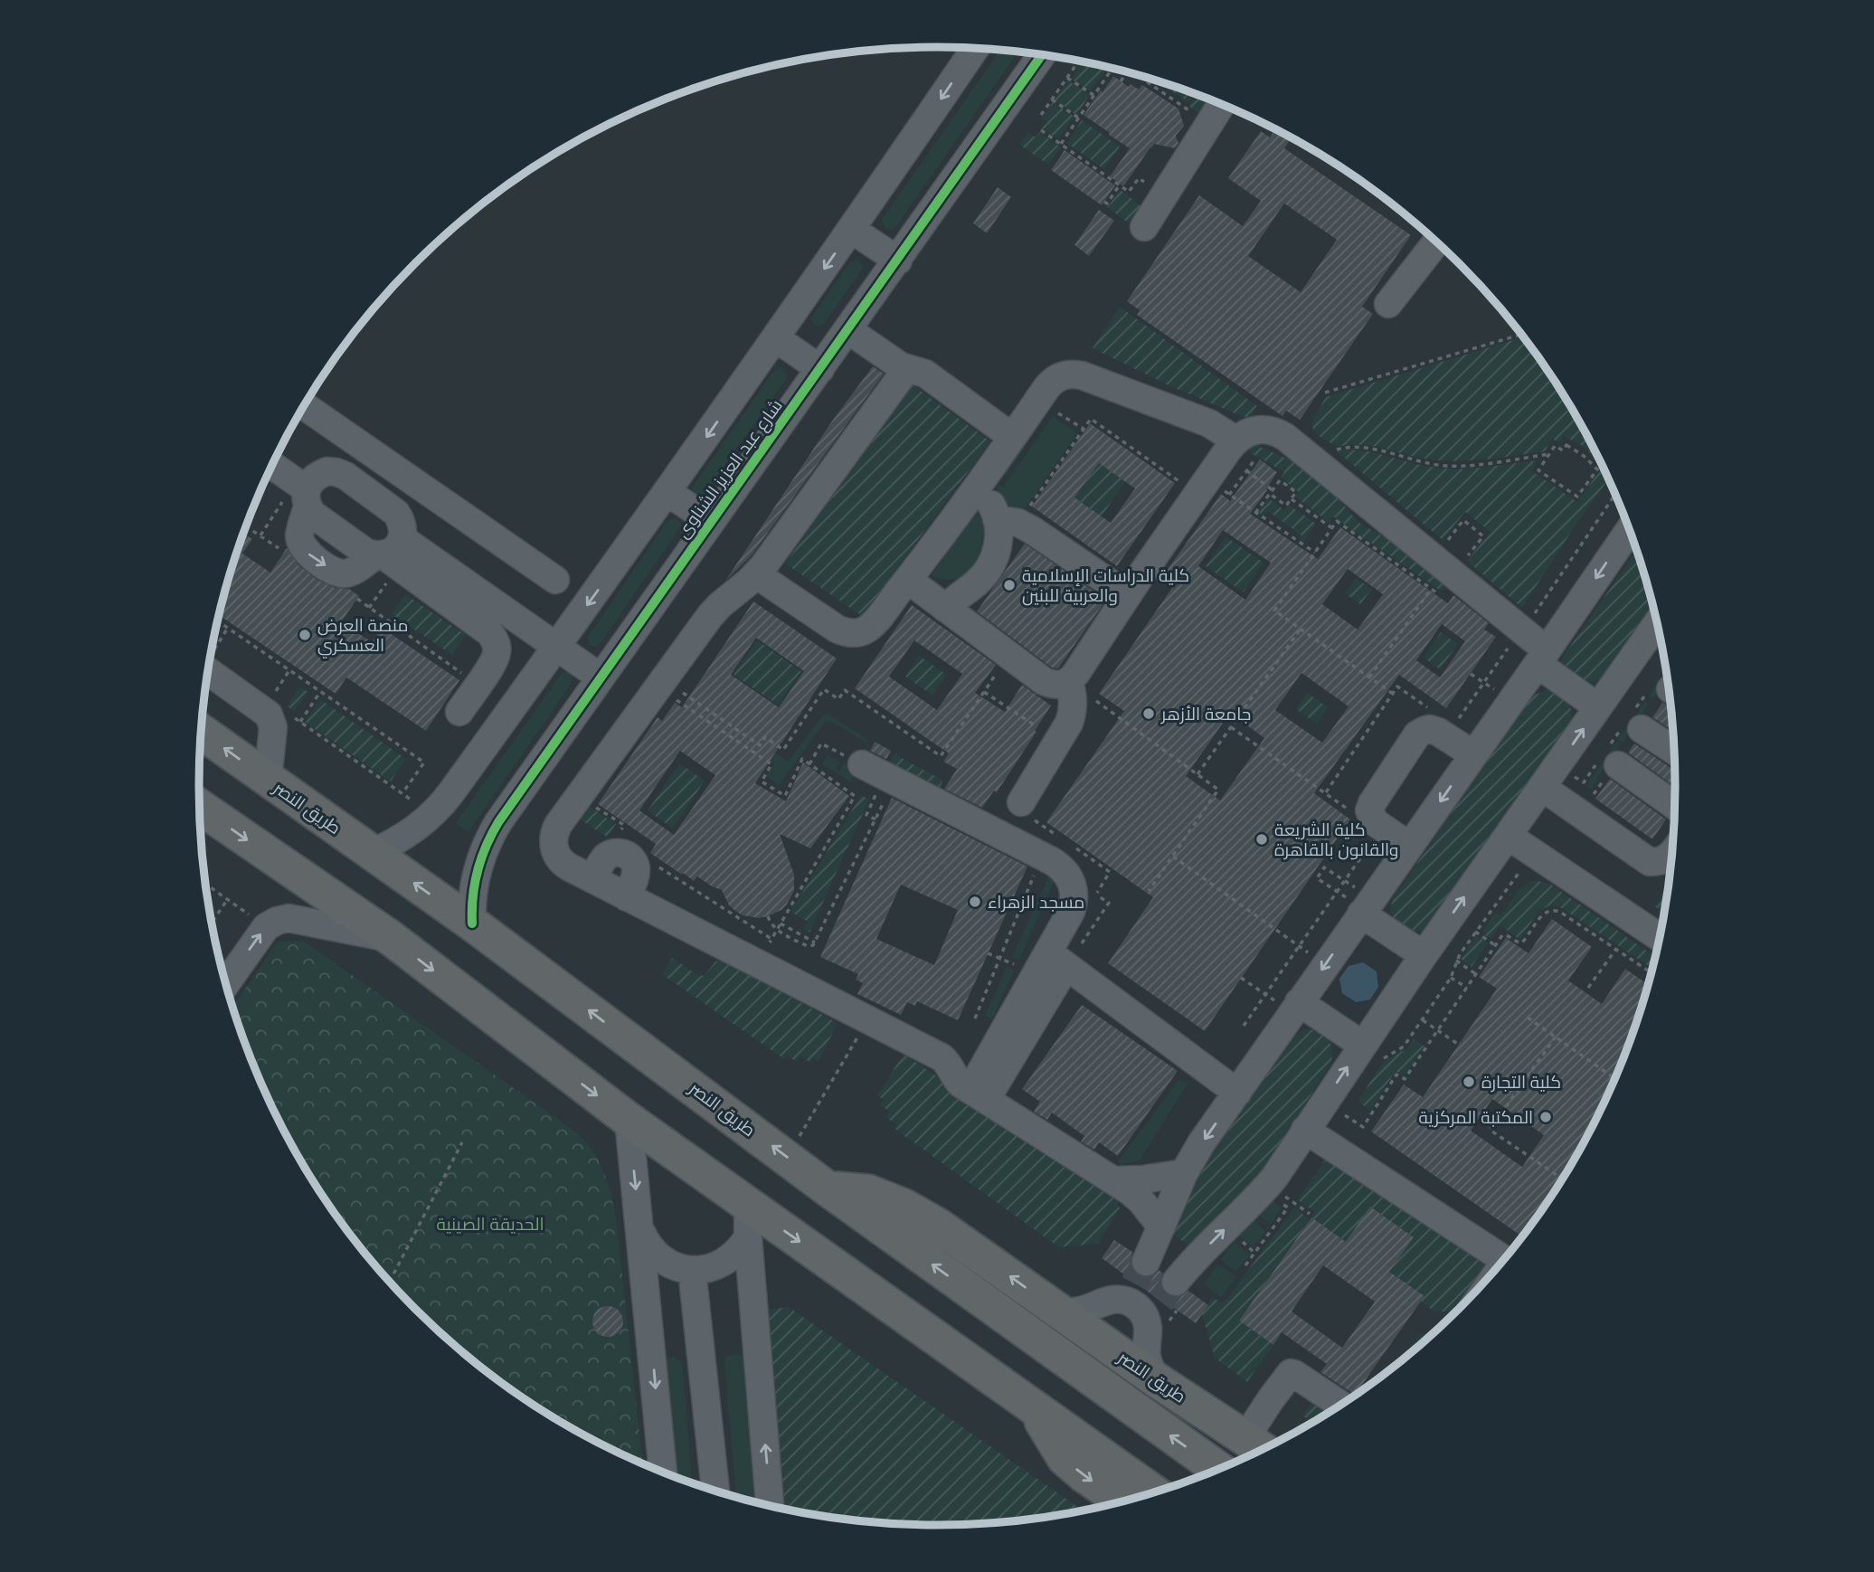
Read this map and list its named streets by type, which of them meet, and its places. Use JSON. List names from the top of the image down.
{
  "streets": {
    "highway": ["طريق النصر"],
    "street": ["شارع عبد العزيز الشناوى"]
  },
  "crossings": [
    ["شارع عبد العزيز الشناوى", "طريق النصر"]
  ],
  "parks": ["الحديقة الصينية"],
  "places": [
    "كلية الدراسات الإسلامية والعربية للبنين",
    "منصة العرض العسكري",
    "جامعة الأزهر",
    "كلية الشريعة والقانون بالقاهرة",
    "مسجد الزهراء",
    "كلية التجارة",
    "المكتبة المركزية"
  ]
}
